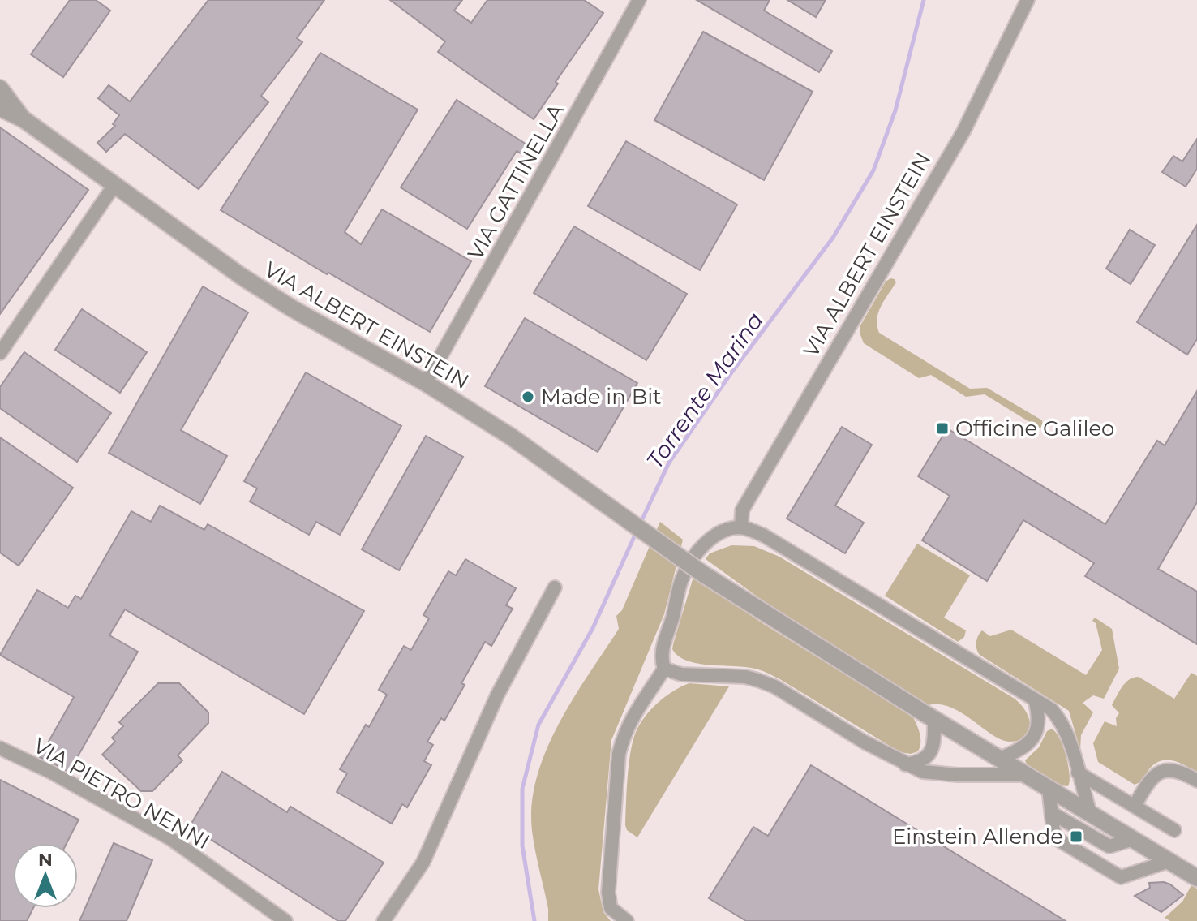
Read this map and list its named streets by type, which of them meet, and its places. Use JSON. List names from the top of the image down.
{
  "streets": {
    "street": ["VIA GATTINELLA", "VIA ALBERT EINSTEIN", "VIA PIETRO NENNI"]
  },
  "crossings": [
    ["VIA GATTINELLA", "VIA ALBERT EINSTEIN"]
  ],
  "water": ["Torrente Marina"],
  "places": {
    "other": ["Made in Bit"],
    "transit": ["Officine Galileo", "Einstein Allende"]
  },
  "north": "top"
}
